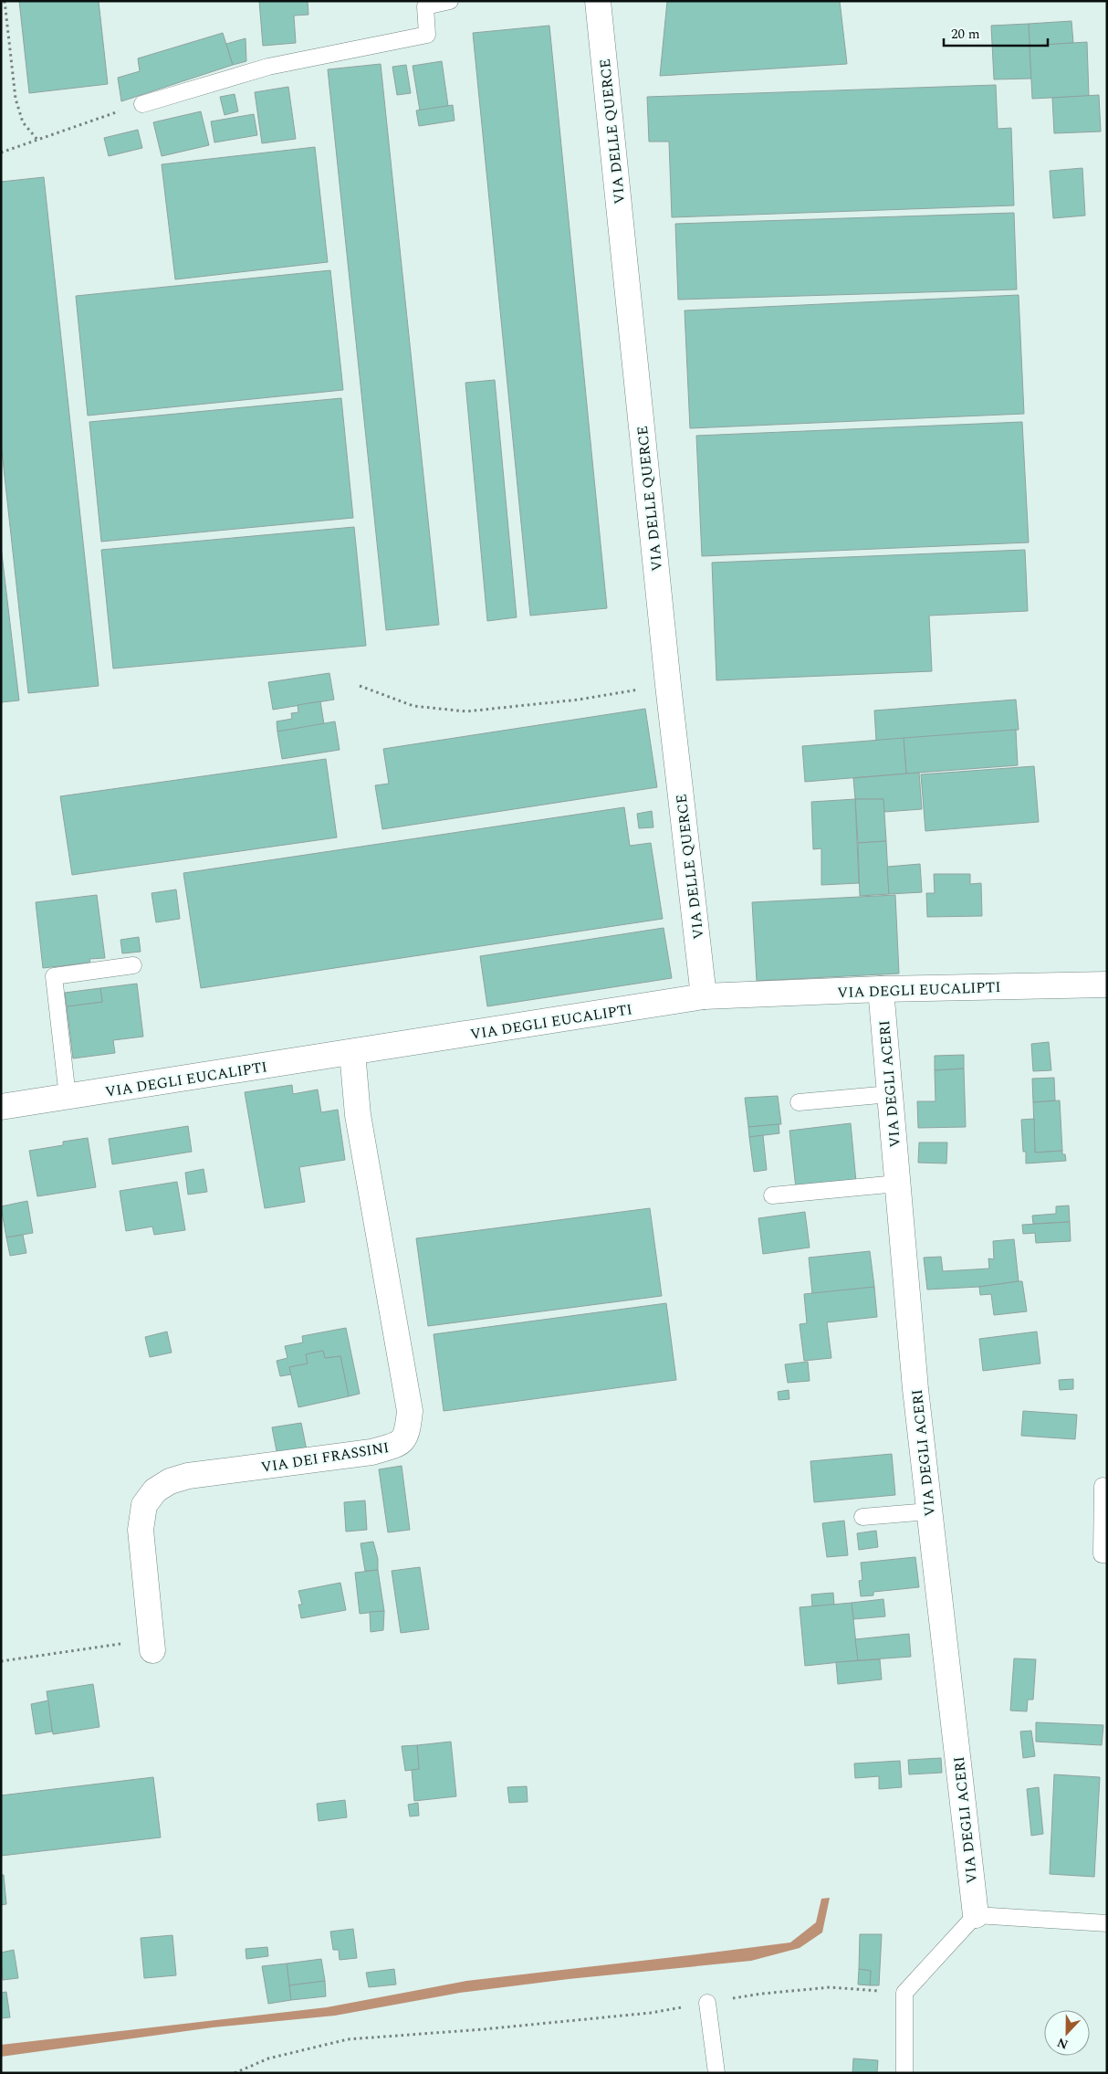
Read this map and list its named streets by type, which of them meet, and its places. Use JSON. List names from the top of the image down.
{
  "streets": {
    "street": [
      "VIA DELLE QUERCE",
      "VIA DEGLI EUCALIPTI",
      "VIA DEGLI ACERI",
      "VIA DEI FRASSINI"
    ]
  },
  "crossings": [
    ["VIA DELLE QUERCE", "VIA DEGLI EUCALIPTI"],
    ["VIA DEGLI EUCALIPTI", "VIA DEGLI ACERI"],
    ["VIA DEGLI EUCALIPTI", "VIA DEI FRASSINI"]
  ],
  "scale_bar": "20 m",
  "north": "bottom"
}
